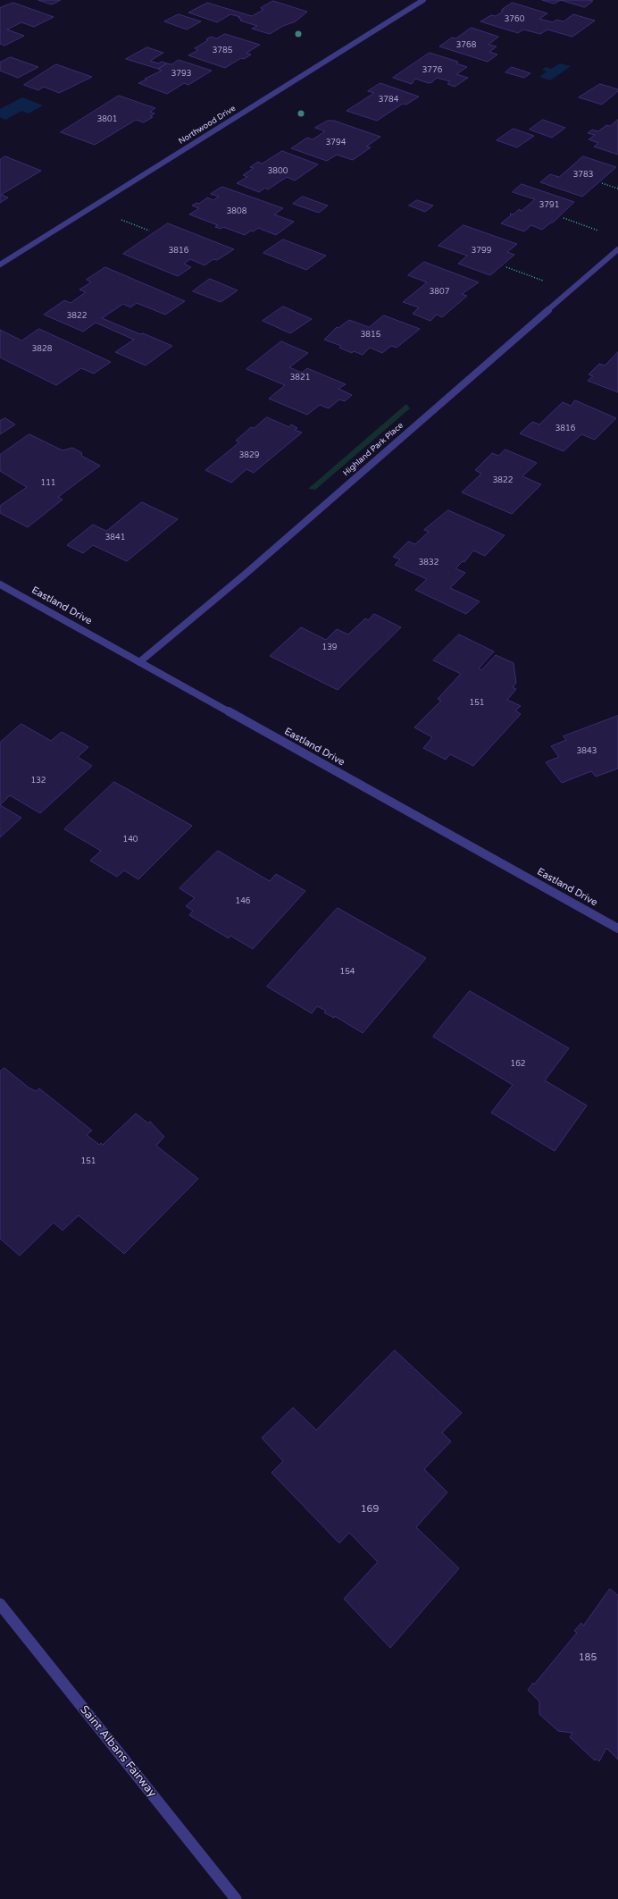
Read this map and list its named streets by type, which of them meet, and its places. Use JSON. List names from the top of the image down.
{
  "streets": {
    "street": [
      "Northwood Drive",
      "Highland Park Place",
      "Eastland Drive",
      "Saint Albans Fairway"
    ]
  },
  "crossings": [
    ["Highland Park Place", "Eastland Drive"]
  ],
  "house_numbers": [
    "3760",
    "3768",
    "3785",
    "3776",
    "3793",
    "3784",
    "3801",
    "3794",
    "3800",
    "3783",
    "3791",
    "3808",
    "3816",
    "3799",
    "3807",
    "3822",
    "3815",
    "3828",
    "3821",
    "3816",
    "3829",
    "3822",
    "111",
    "3841",
    "3832",
    "139",
    "151",
    "3843",
    "132",
    "140",
    "146",
    "154",
    "162",
    "151",
    "169",
    "185"
  ]
}
